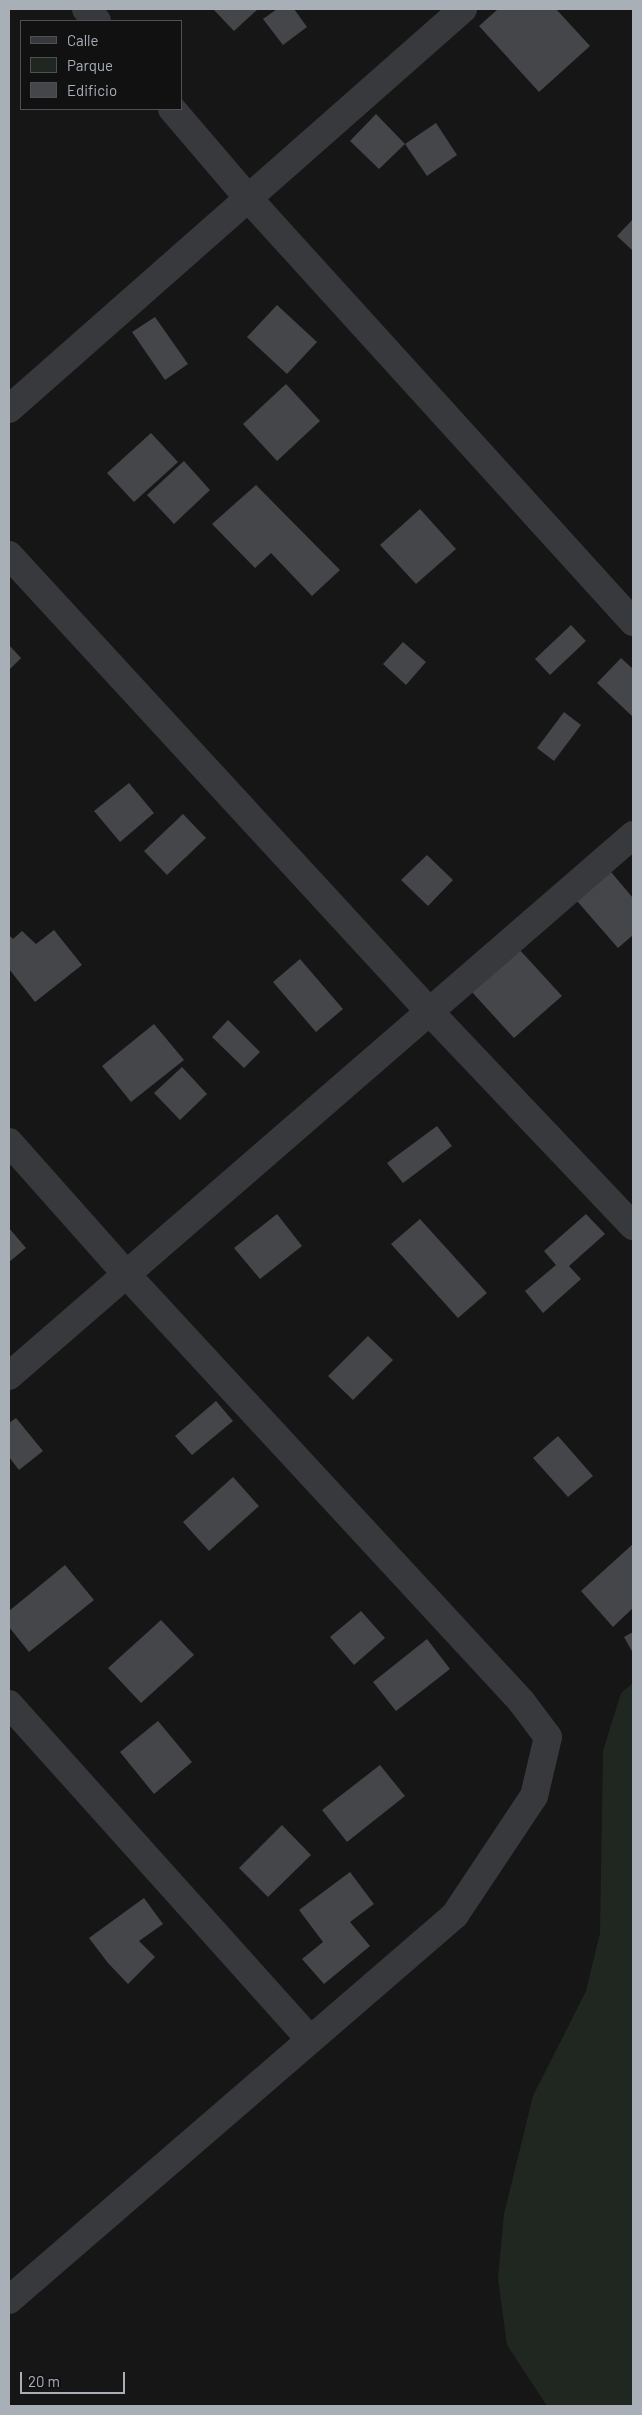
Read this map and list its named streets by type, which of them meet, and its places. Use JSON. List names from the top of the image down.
{
  "legend": ["Calle", "Parque", "Edificio"],
  "scale_bar": "20 m"
}
